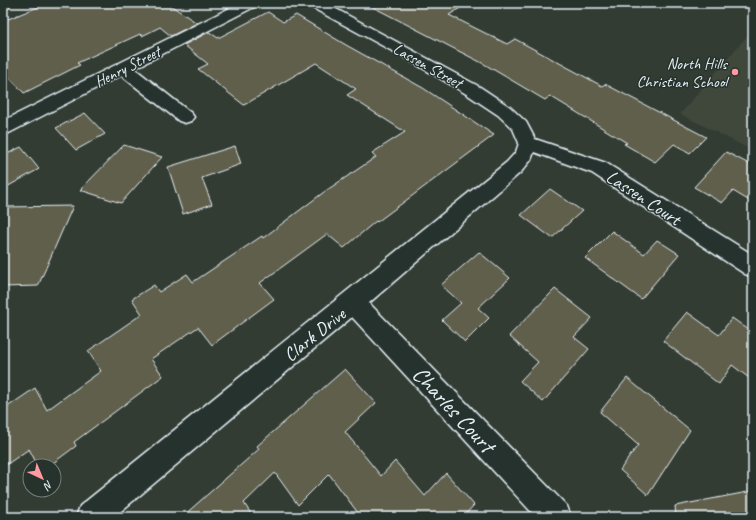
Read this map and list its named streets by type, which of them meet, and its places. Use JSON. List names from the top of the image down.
{
  "streets": {
    "street": [
      "Lassen Street",
      "Henry Street",
      "Lassen Court",
      "Clark Drive",
      "Charles Court"
    ]
  },
  "crossings": [
    ["Lassen Street", "Lassen Court"],
    ["Lassen Street", "Clark Drive"],
    ["Lassen Court", "Clark Drive"],
    ["Clark Drive", "Charles Court"]
  ],
  "places": ["North Hills Christian School"],
  "north": "bottom right"
}
